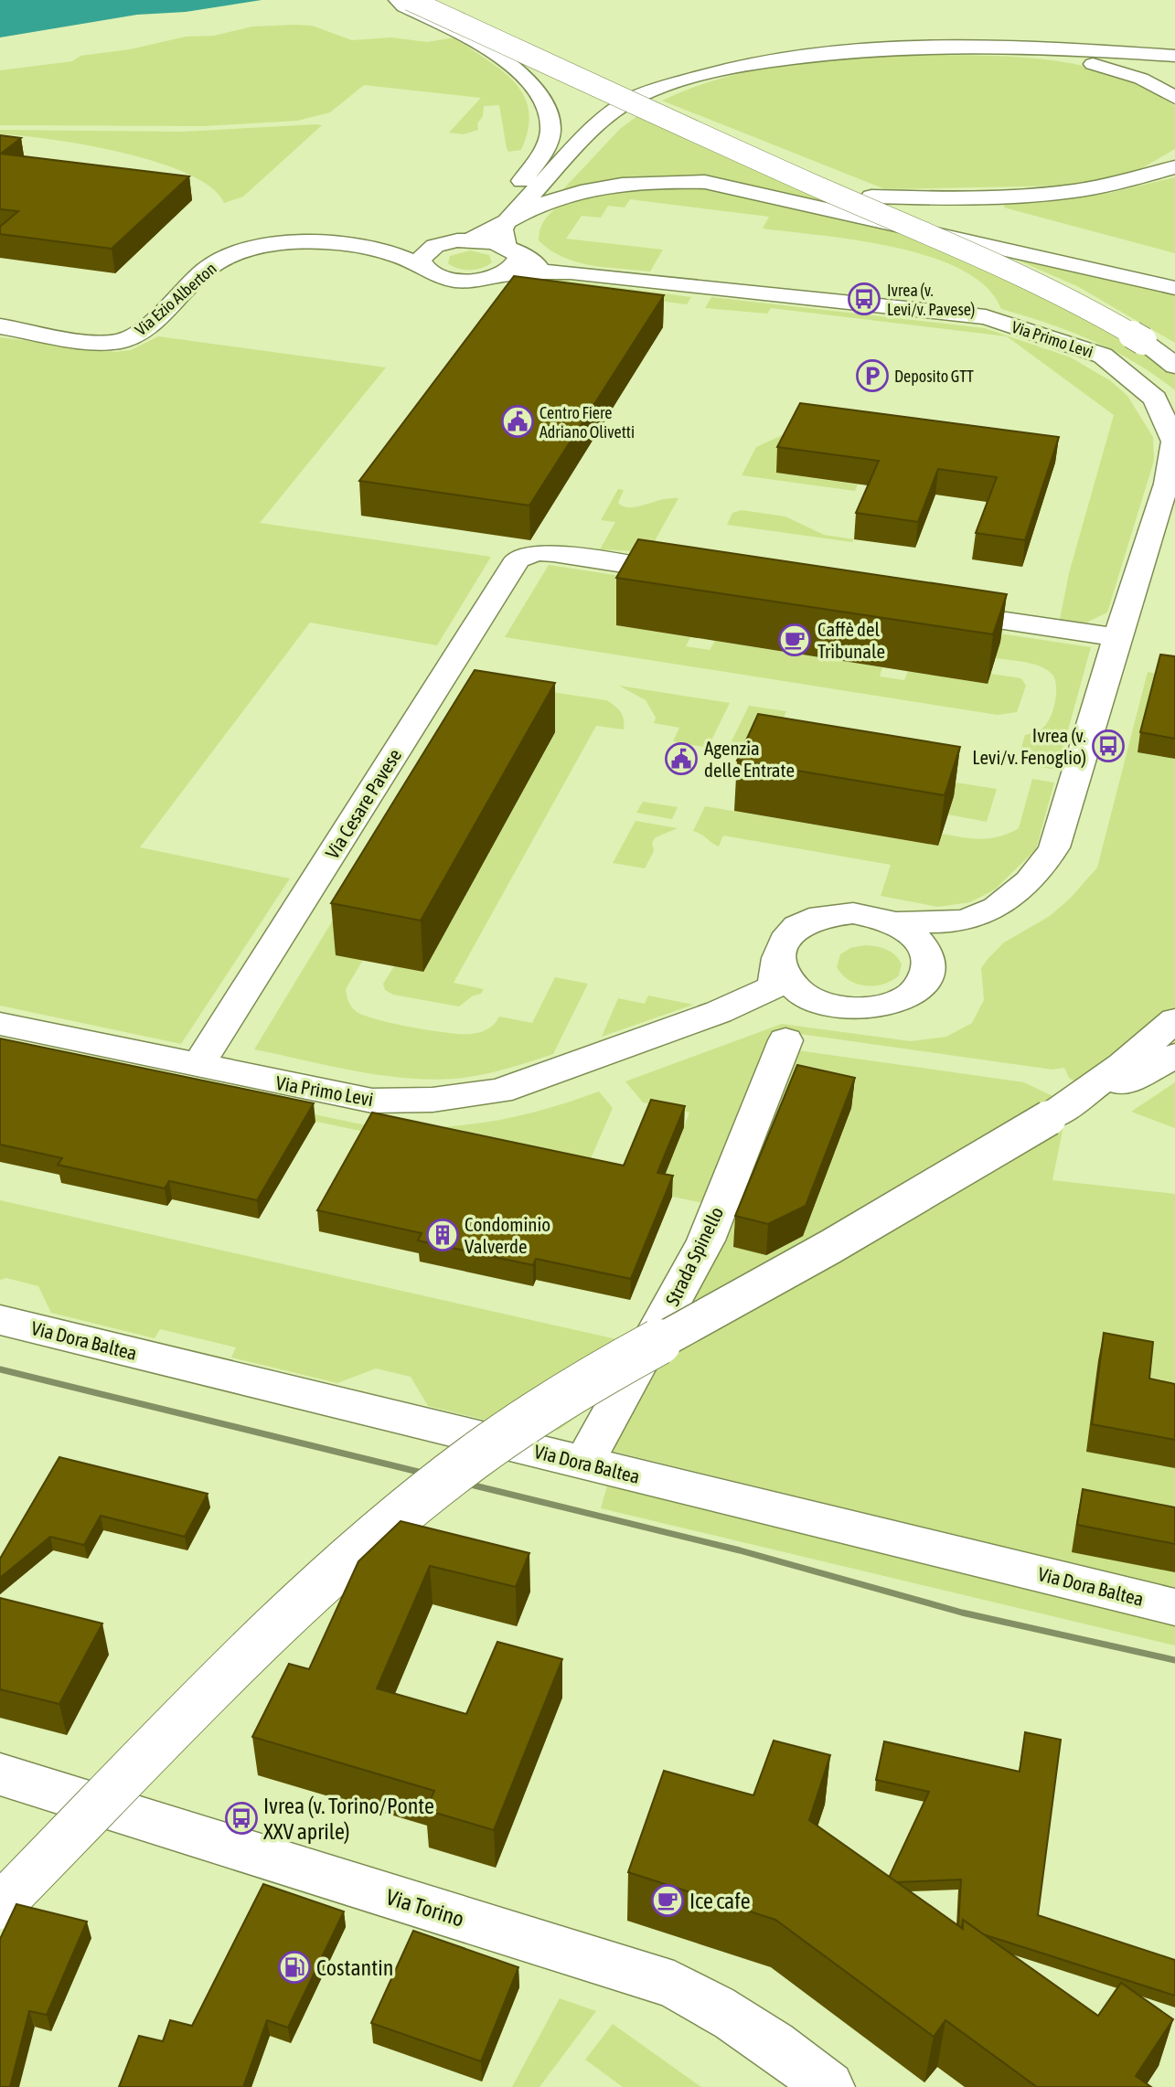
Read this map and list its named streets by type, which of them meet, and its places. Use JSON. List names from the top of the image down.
{
  "streets": {
    "main road": [
      "Via Ezio Alberton",
      "Via Primo Levi",
      "Via Cesare Pavese",
      "Strada Spinello",
      "Via Dora Baltea",
      "Via Torino"
    ]
  },
  "crossings": [
    ["Via Ezio Alberton", "Via Primo Levi"],
    ["Via Primo Levi", "Via Cesare Pavese"],
    ["Strada Spinello", "Via Dora Baltea"]
  ],
  "places": {
    "bus stop": ["Ivrea (v. Levi/v. Pavese)", "Ivrea (v. Levi/v. Fenoglio)", "Ivrea (v. Torino/Ponte XXV aprile)"],
    "parking": ["Deposito GTT"],
    "public building": ["Centro Fiere Adriano Olivetti", "Agenzia delle Entrate"],
    "cafe": ["Caffè del Tribunale", "Ice cafe"],
    "building": ["Condominio Valverde"],
    "fuel station": ["Costantin"]
  }
}
